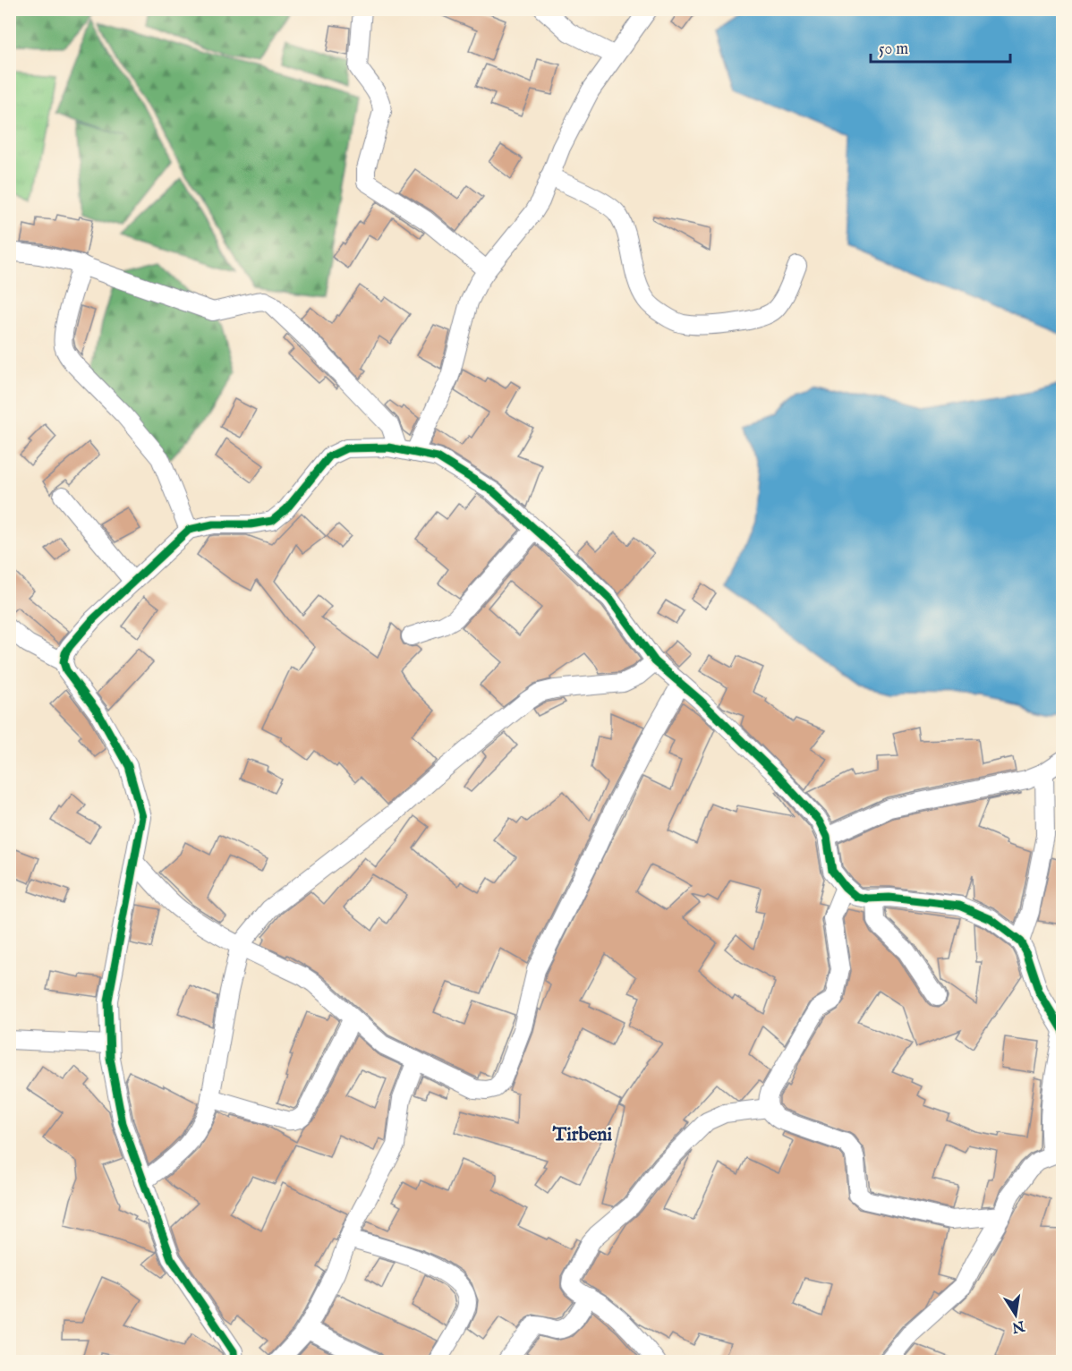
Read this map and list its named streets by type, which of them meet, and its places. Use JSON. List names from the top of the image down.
{
  "districts": ["Tirbeni"],
  "scale_bar": "50 m",
  "north": "bottom"
}
